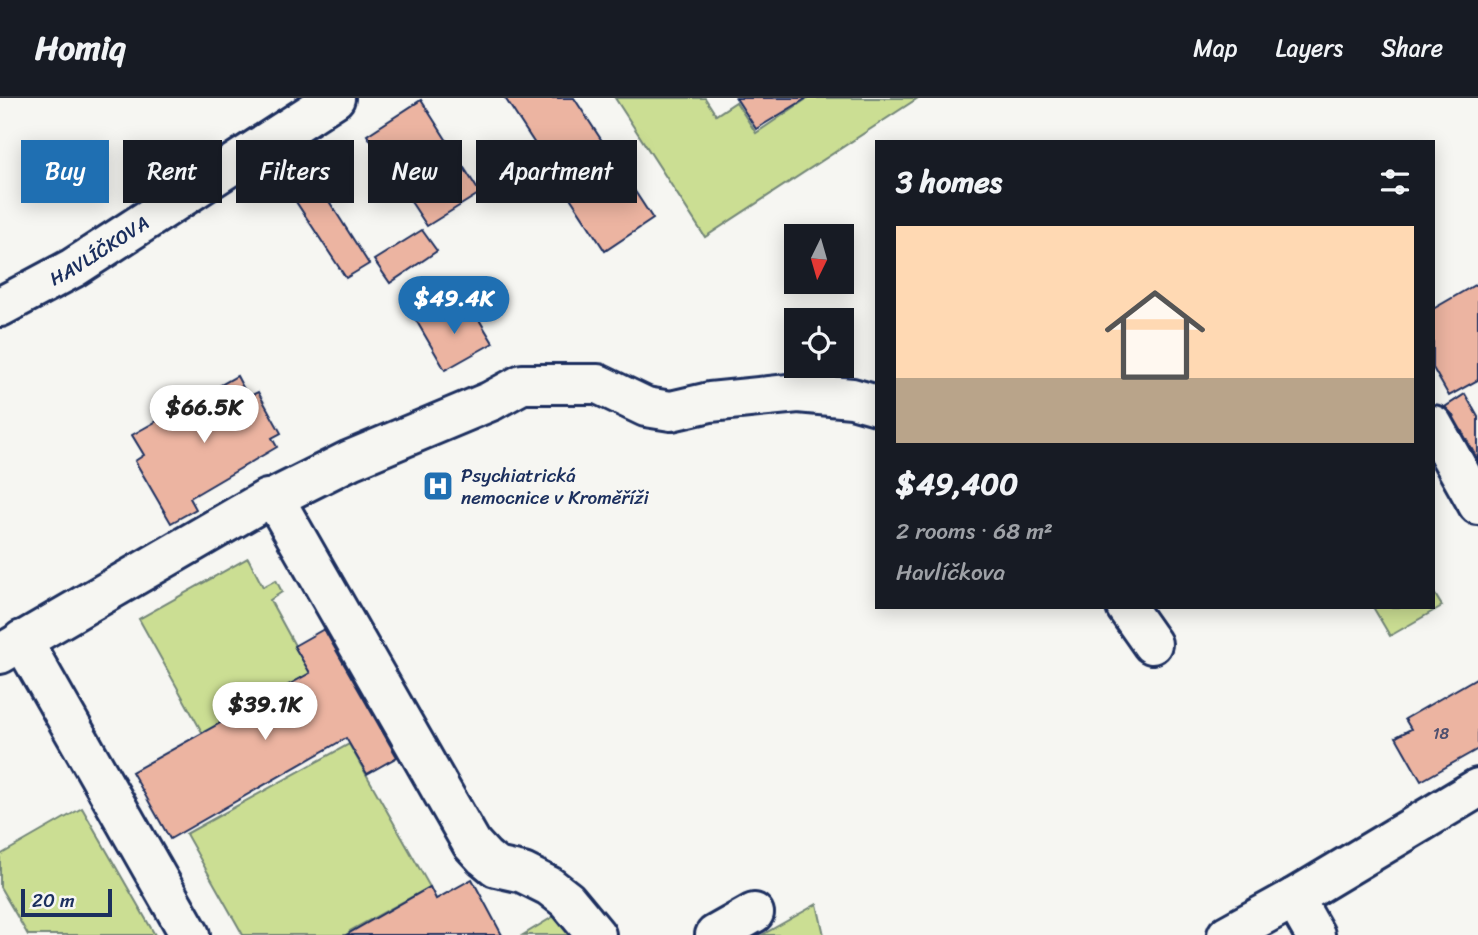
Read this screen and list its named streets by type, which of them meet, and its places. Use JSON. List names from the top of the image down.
{
  "streets": {
    "street": ["HAVLÍČKOVA"]
  },
  "places": {
    "hospital": ["Psychiatrická nemocnice v Kroměříži"]
  },
  "house_numbers": ["18"],
  "scale_bar": "20 m",
  "north": "bottom",
  "page": {
    "header": "Homiq",
    "nav": ["Map", "Layers", "Share"],
    "chip": [
      "Buy",
      "Rent",
      "Filters",
      "New",
      "Apartment"
    ],
    "heading": "3 homes",
    "list": [
      {
        "name": "$49,400",
        "note": "2 rooms · 68 m² · Havlíčkova"
      }
    ],
    "price": ["$49.4K", "$66.5K", "$39.1K"],
    "scale": "20 m"
  }
}
